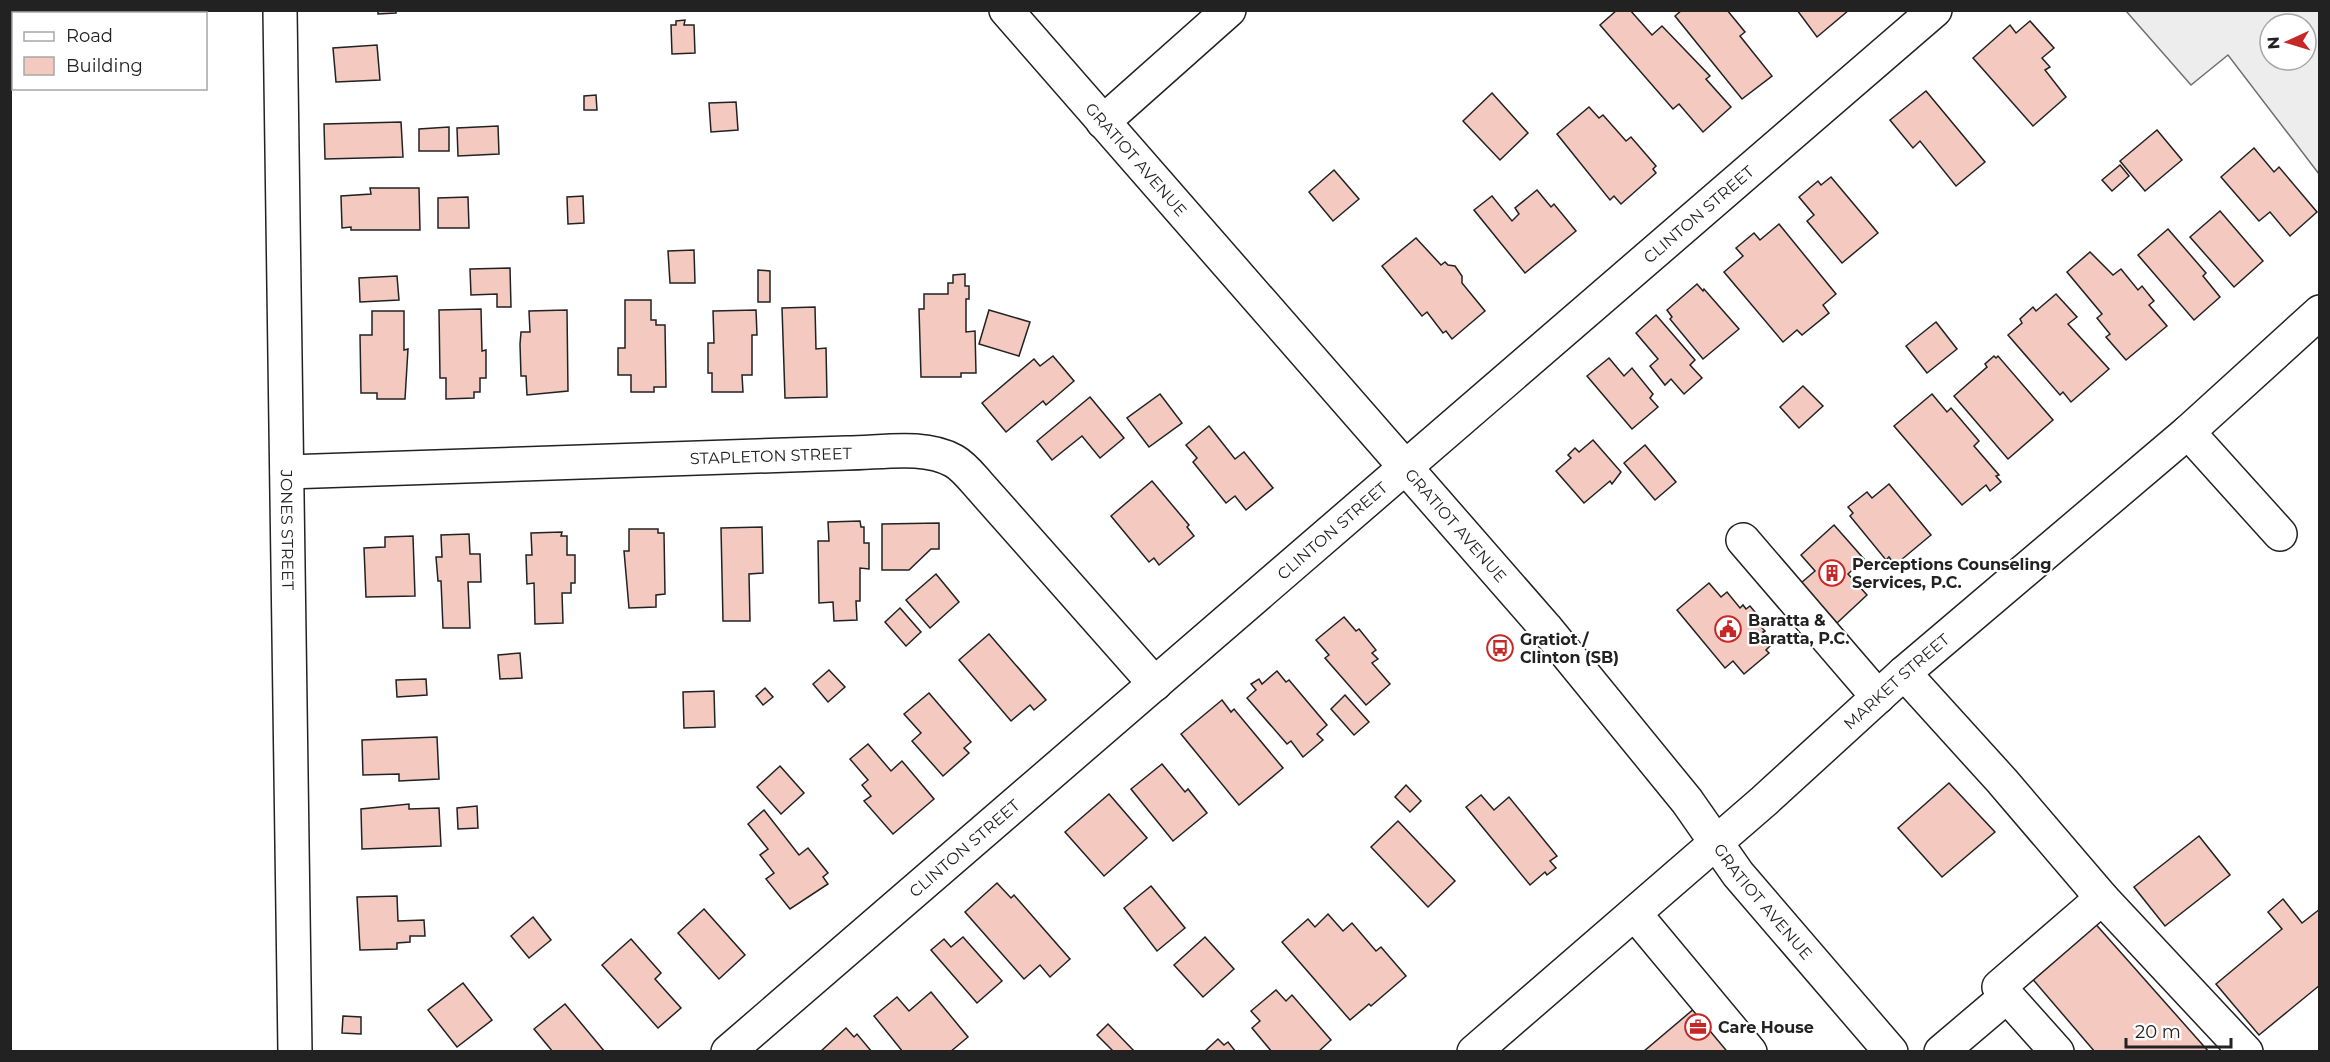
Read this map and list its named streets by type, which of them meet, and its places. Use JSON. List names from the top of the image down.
{
  "streets": {
    "street": [
      "GRATIOT AVENUE",
      "CLINTON STREET",
      "STAPLETON STREET",
      "JONES STREET",
      "MARKET STREET"
    ]
  },
  "crossings": [
    ["GRATIOT AVENUE", "CLINTON STREET"],
    ["GRATIOT AVENUE", "MARKET STREET"],
    ["CLINTON STREET", "STAPLETON STREET"],
    ["STAPLETON STREET", "JONES STREET"]
  ],
  "places": {
    "building": ["Perceptions Counseling Services, P.C."],
    "public building": ["Baratta & Baratta, P.C."],
    "bus stop": ["Gratiot / Clinton (SB)"],
    "office": ["Care House"]
  },
  "legend": ["Road", "Building"],
  "scale_bar": "20 m",
  "north": "left"
}
